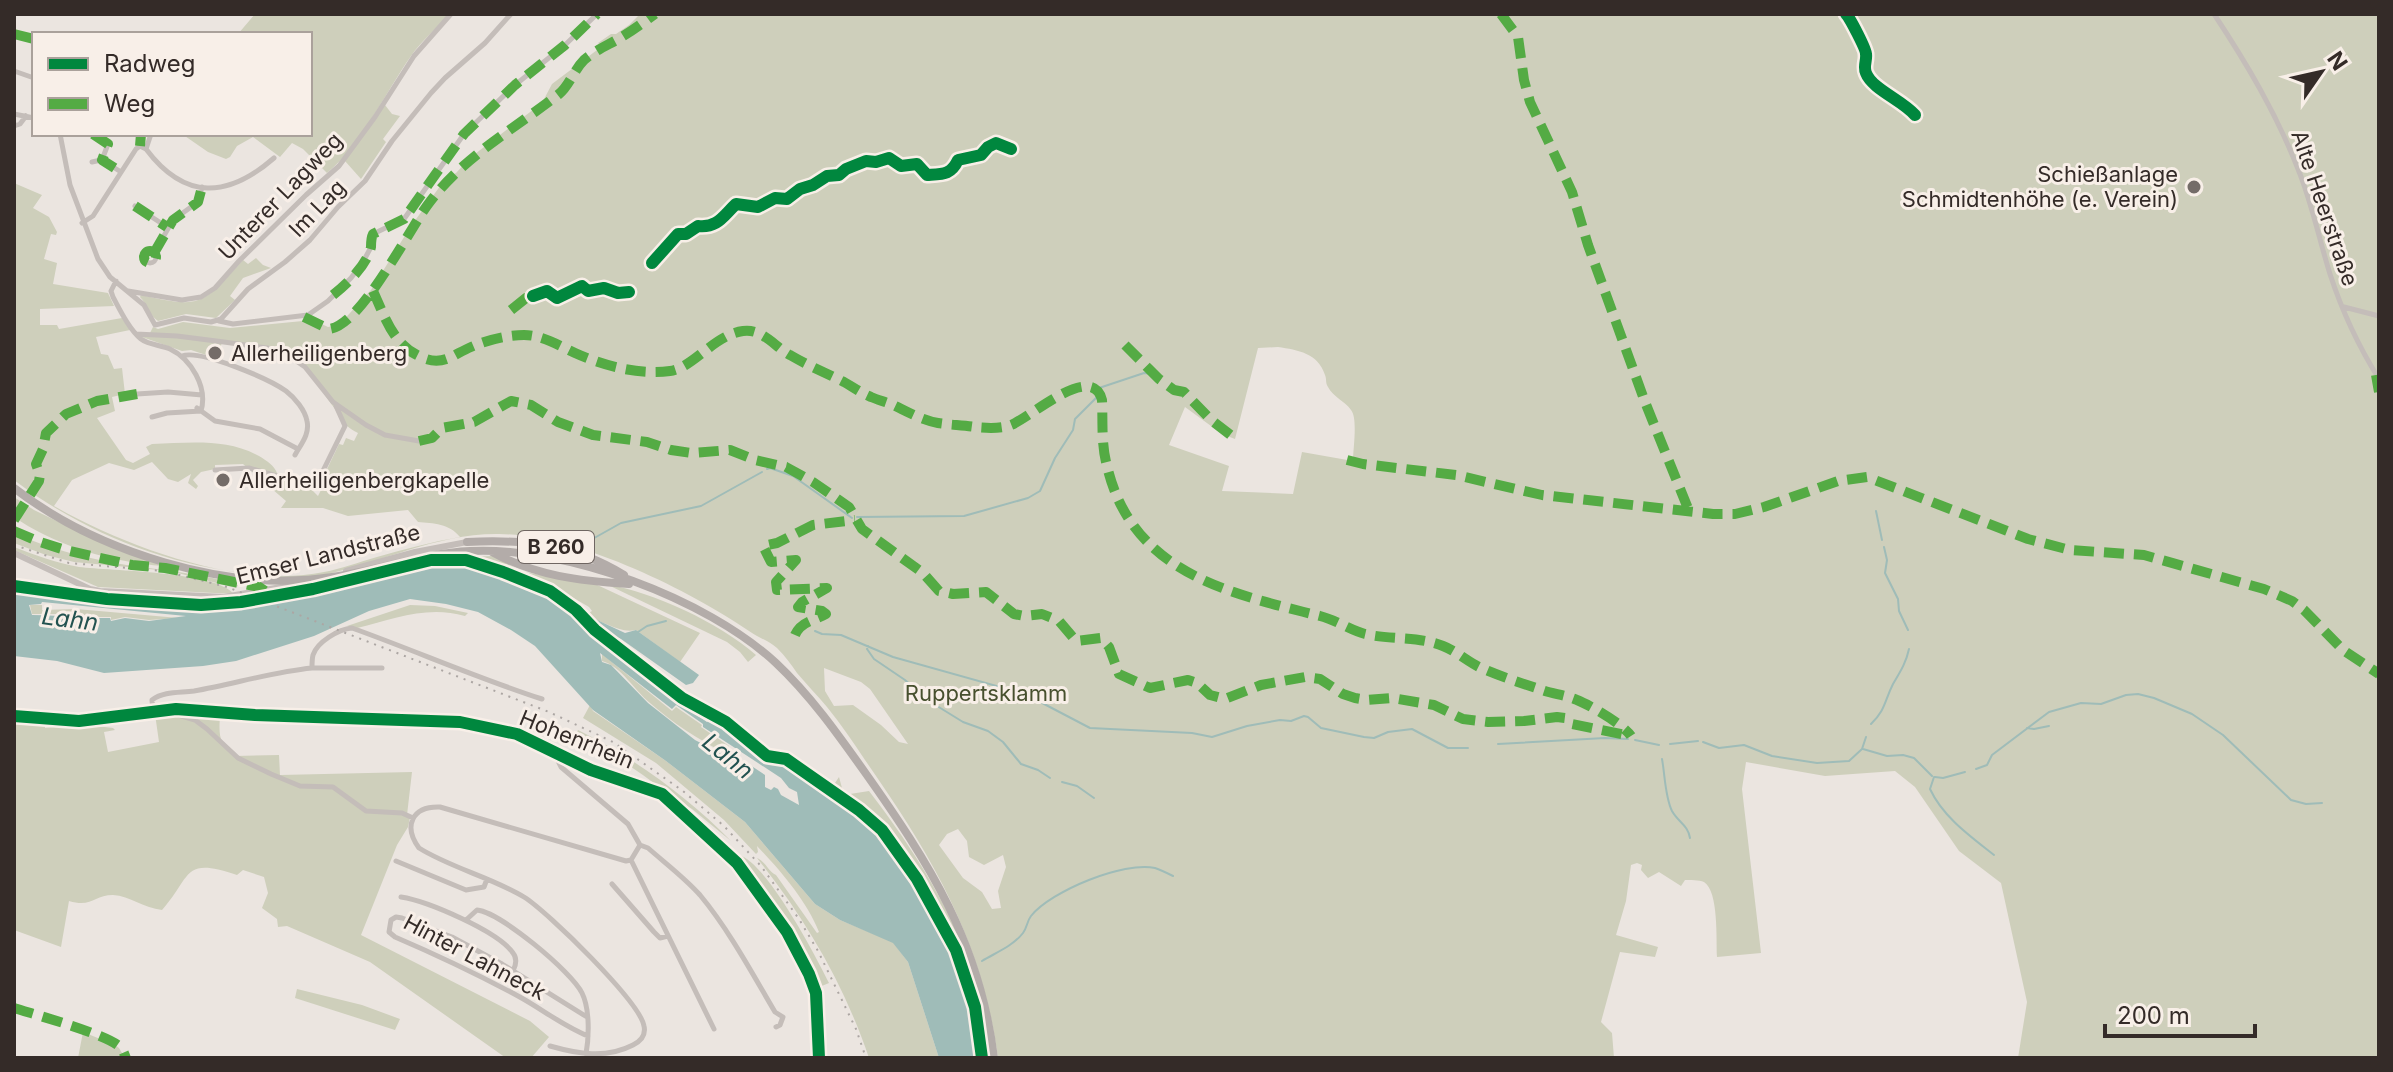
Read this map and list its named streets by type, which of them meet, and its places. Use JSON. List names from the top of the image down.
{
  "streets": {
    "main road": ["B 260"],
    "street": [
      "Unterer Lagweg",
      "Im Lag",
      "Alte Heerstraße",
      "Emser Landstraße",
      "Hohenrhein",
      "Hinter Lahneck"
    ]
  },
  "crossings": [
    ["B 260", "Emser Landstraße"]
  ],
  "water": ["Lahn"],
  "parks": ["Ruppertsklamm"],
  "places": ["Schießanlage Schmidtenhöhe (e. Verein)", "Allerheiligenberg", "Allerheiligenbergkapelle"],
  "legend": ["Radweg", "Weg"],
  "scale_bar": "200 m",
  "north": "top right"
}
